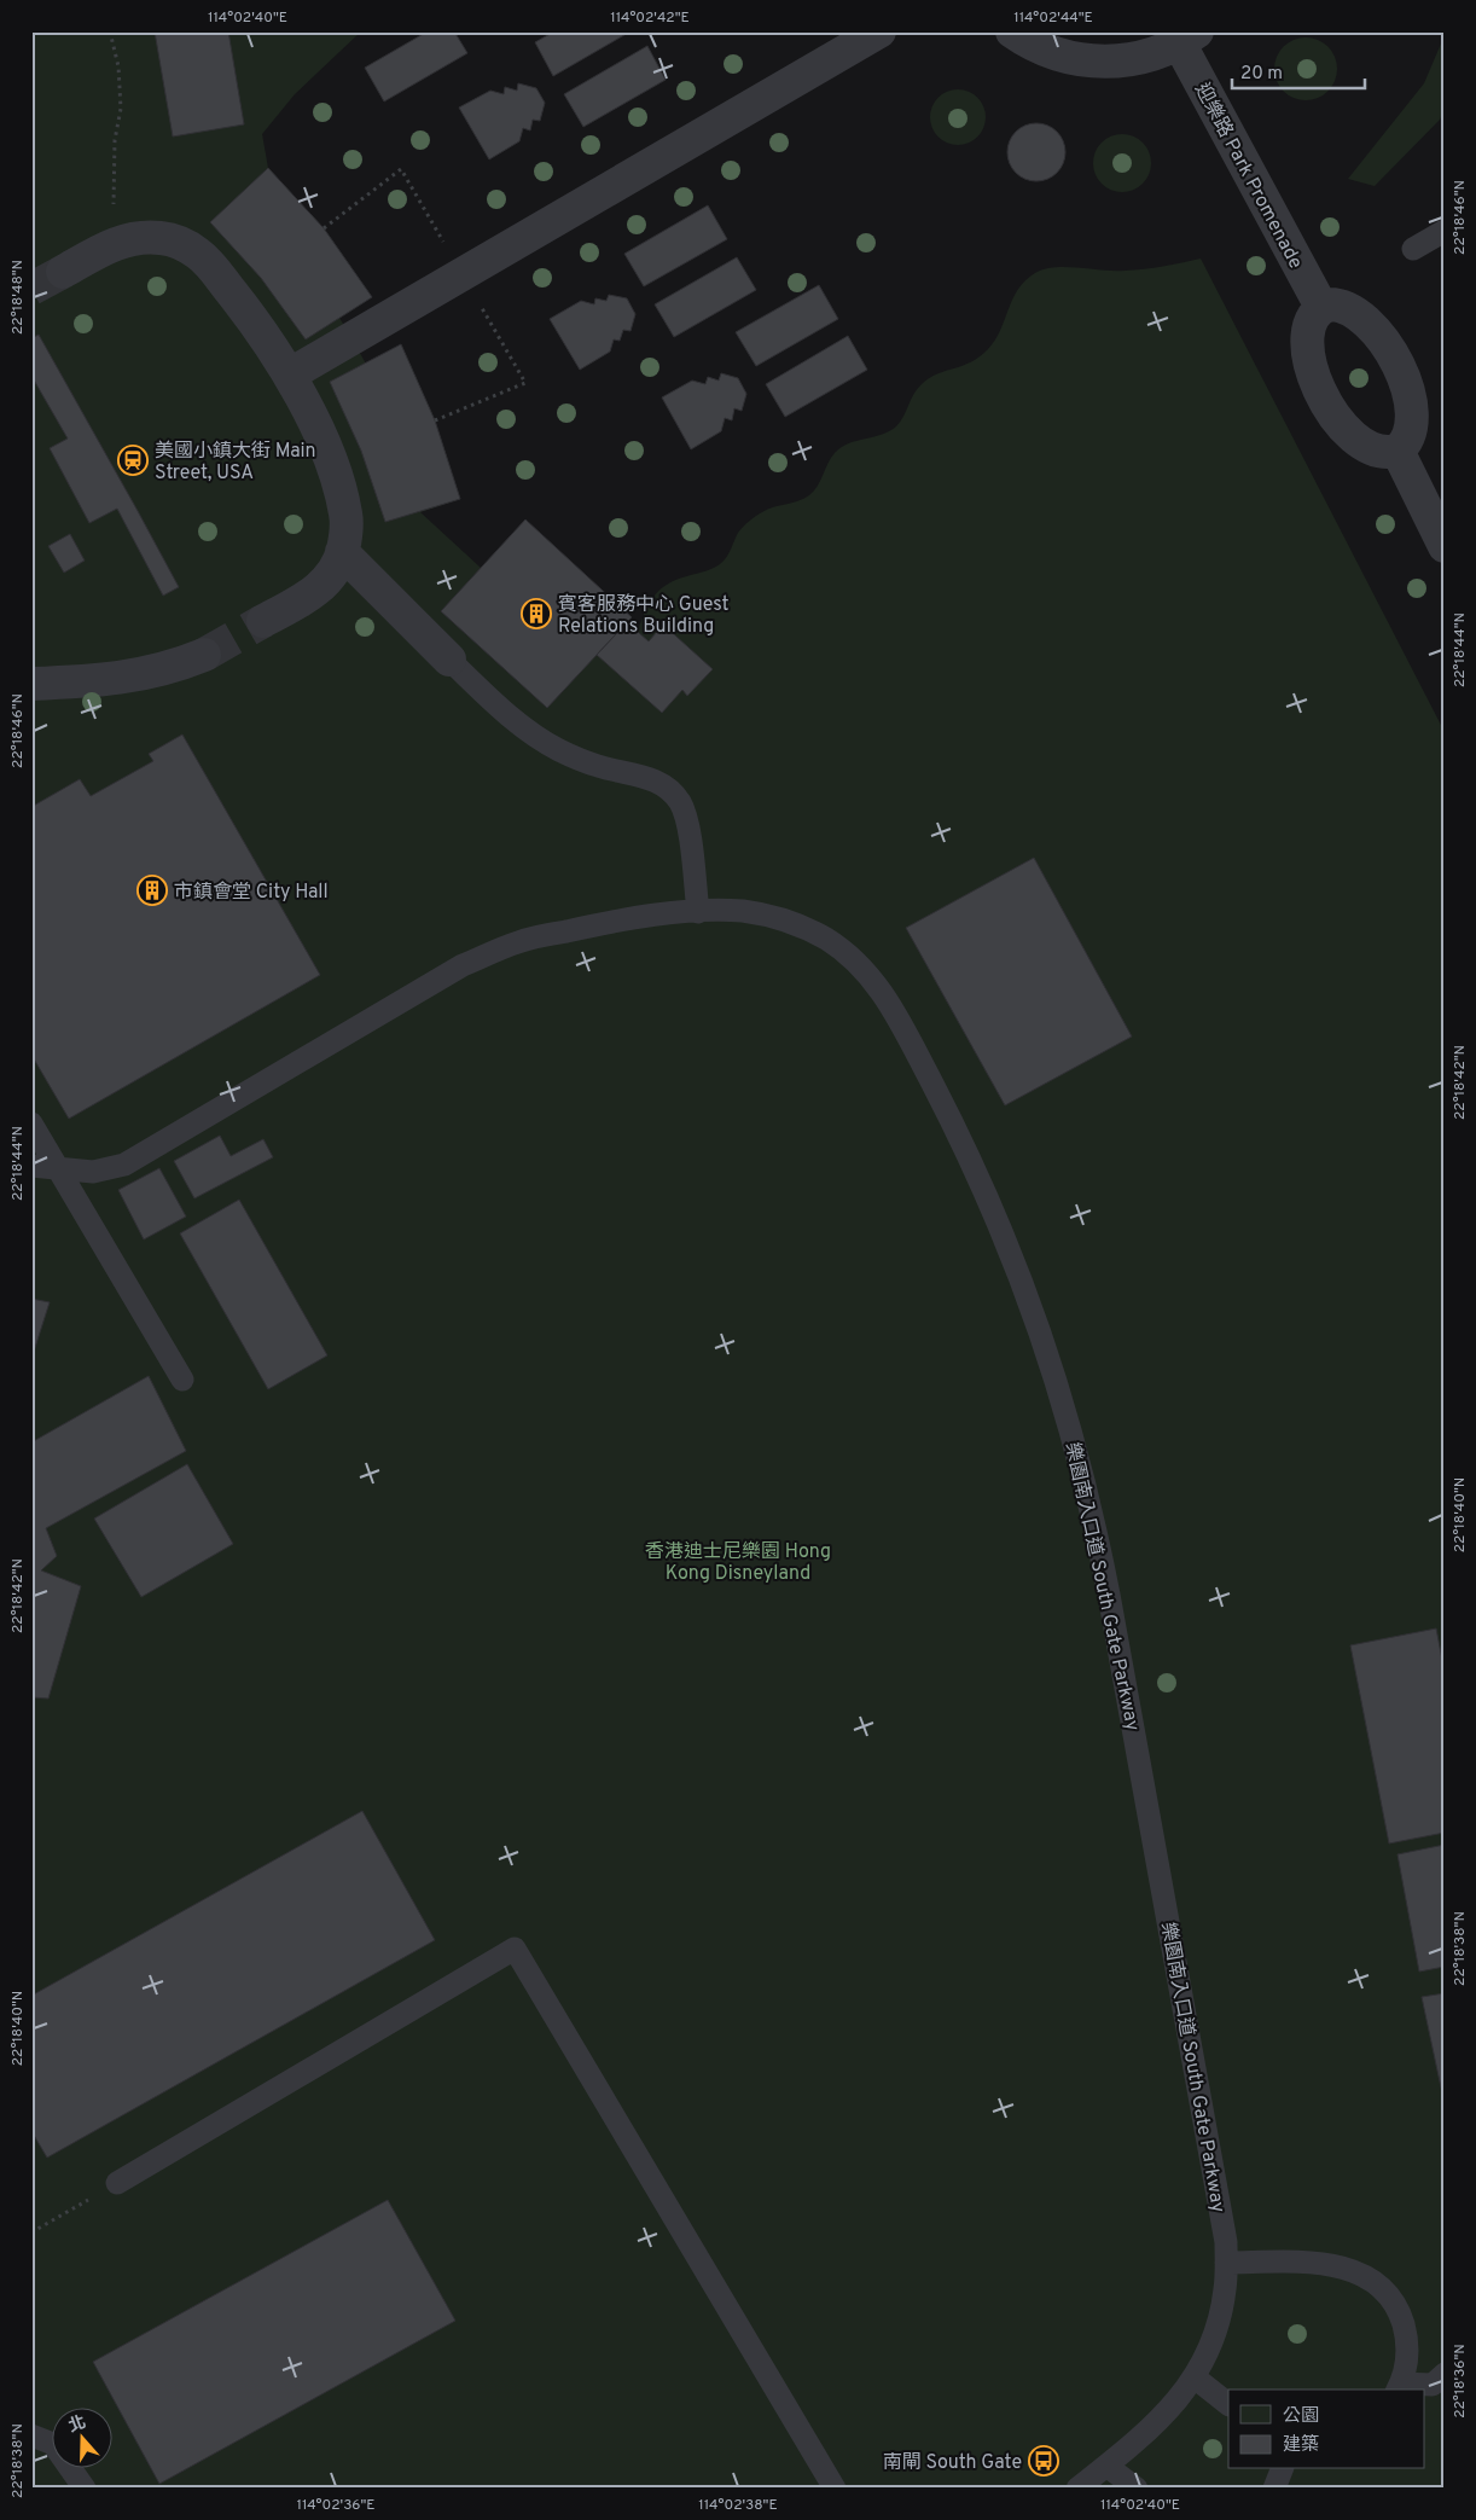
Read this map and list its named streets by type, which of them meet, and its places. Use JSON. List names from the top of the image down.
{
  "streets": {
    "street": ["迎樂路 Park Promenade"],
    "lane": ["樂園南入口道 South Gate Parkway"]
  },
  "parks": ["香港迪士尼樂園 Hong Kong Disneyland"],
  "places": {
    "station": ["美國小鎮大街 Main Street, USA"],
    "building": ["賓客服務中心 Guest Relations Building", "市鎮會堂 City Hall"],
    "bus stop": ["南閘 South Gate"]
  },
  "legend": ["公園", "建築"],
  "scale_bar": "20 m",
  "north": "top",
  "coordinates": [
    "114°02'40\"E",
    "114°02'42\"E",
    "114°02'44\"E",
    "22°18'46\"N",
    "22°18'48\"N",
    "22°18'44\"N",
    "22°18'42\"N",
    "22°18'40\"N",
    "22°18'38\"N",
    "22°18'36\"N",
    "114°02'36\"E",
    "114°02'38\"E"
  ]
}
